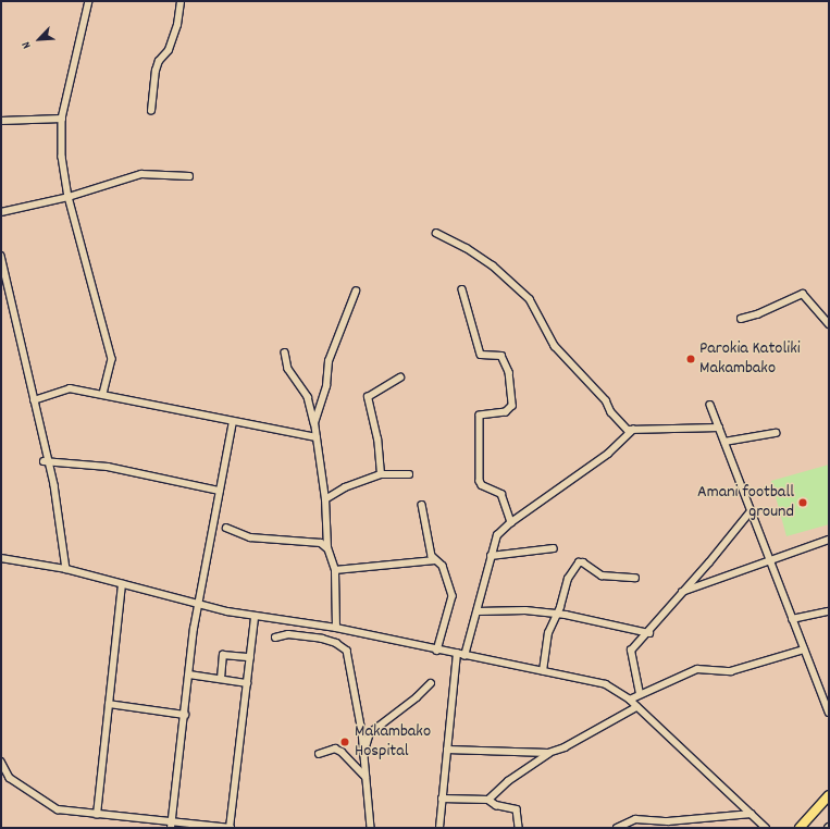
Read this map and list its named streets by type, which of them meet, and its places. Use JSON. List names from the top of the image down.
{
  "places": ["Parokia Katoliki Makambako", "Amani football ground", "Makambako Hospital"],
  "north": "bottom left"
}
